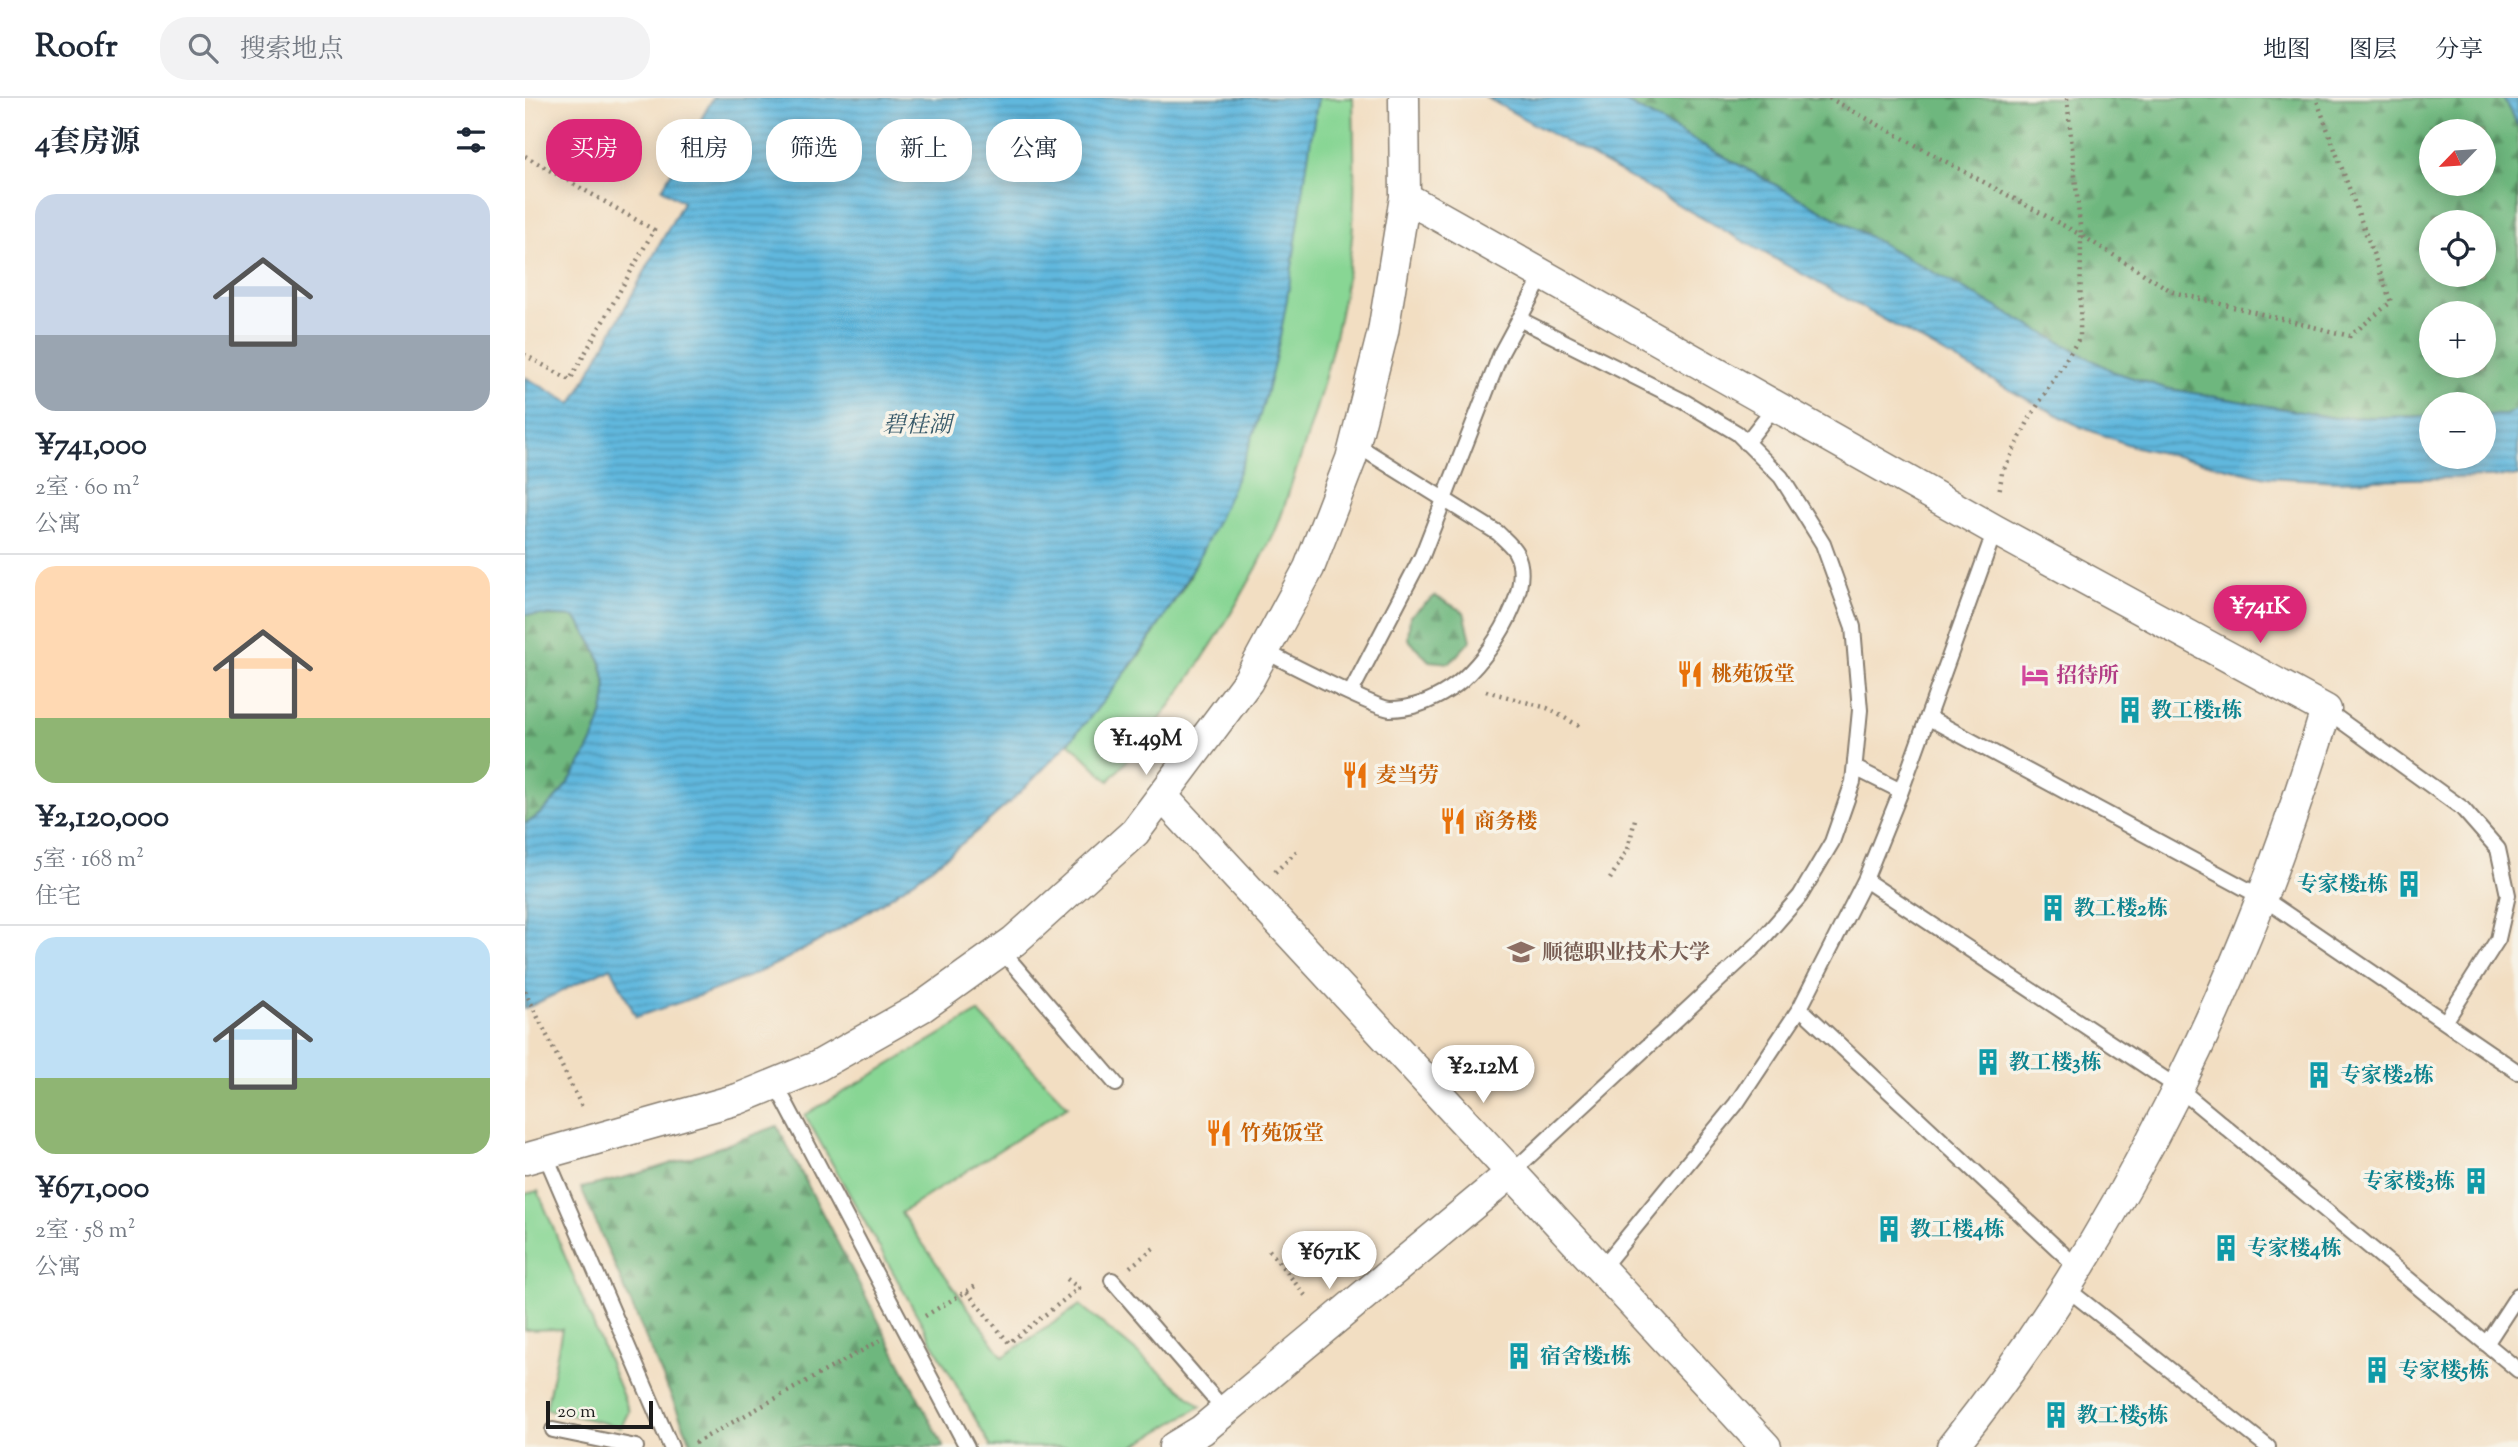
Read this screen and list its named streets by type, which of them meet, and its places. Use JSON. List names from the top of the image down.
{
  "water": ["碧桂湖"],
  "places": {
    "restaurant": [
      "桃苑饭堂",
      "麦当劳",
      "商务楼",
      "竹苑饭堂"
    ],
    "hotel": ["招待所"],
    "building": [
      "教工楼1栋",
      "专家楼1栋",
      "教工楼2栋",
      "教工楼3栋",
      "专家楼2栋",
      "专家楼3栋",
      "教工楼4栋",
      "专家楼4栋",
      "宿舍楼1栋",
      "专家楼5栋",
      "教工楼5栋"
    ],
    "school or university": ["顺德职业技术大学"]
  },
  "scale_bar": "20 m",
  "north": "bottom left",
  "page": {
    "header": "Roofr",
    "search": "搜索地点",
    "nav": ["地图", "图层", "分享"],
    "heading": "4套房源",
    "map_buttons": ["+", "−"],
    "chip": [
      "买房",
      "租房",
      "筛选",
      "新上",
      "公寓"
    ],
    "list": [
      {
        "name": "¥741,000",
        "note": "2室 · 60 m² · 公寓"
      },
      {
        "name": "¥2,120,000",
        "note": "5室 · 168 m² · 住宅"
      },
      {
        "name": "¥671,000",
        "note": "2室 · 58 m² · 公寓"
      }
    ],
    "price": [
      "¥741K",
      "¥1.49M",
      "¥2.12M",
      "¥671K"
    ],
    "scale": "20 m"
  }
}
